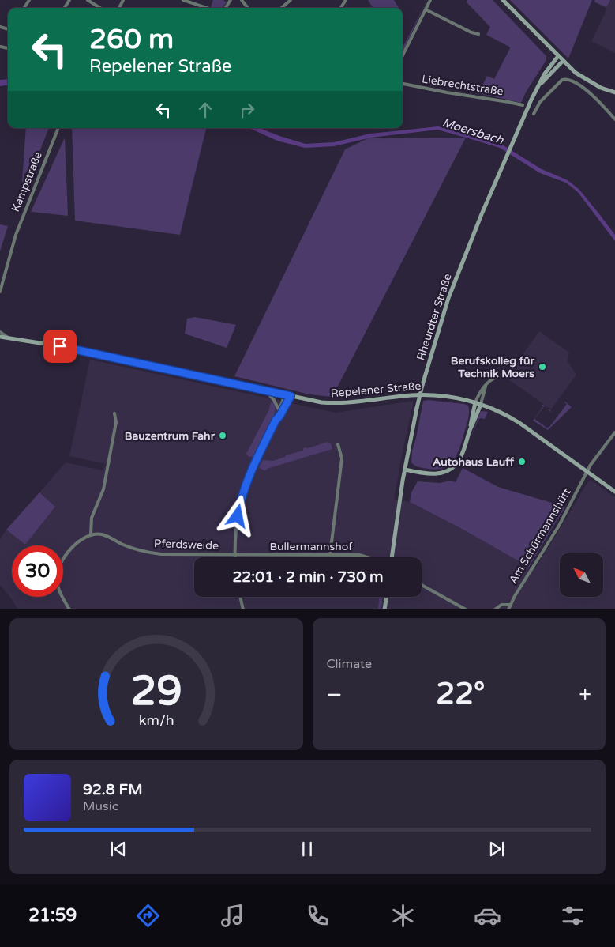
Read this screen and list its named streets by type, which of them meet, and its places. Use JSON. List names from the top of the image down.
{
  "streets": {
    "main road": ["Rheurdter Straße", "Repelener Straße"],
    "street": [
      "Liebrechtstraße",
      "Kampstraße",
      "Am Schürmannshütt",
      "Pferdsweide",
      "Bullermannshof"
    ]
  },
  "crossings": [
    ["Repelener Straße", "Am Schürmannshütt"],
    ["Pferdsweide", "Bullermannshof"]
  ],
  "water": ["Moersbach"],
  "places": ["Berufskolleg für Technik Moers", "Bauzentrum Fahr", "Autohaus Lauff"],
  "north": "top left",
  "page": {
    "turn": ["260 m", "Repelener Straße"],
    "limit": "30",
    "trip": "22:01 · 2 min · 730 m",
    "tile": "Climate",
    "heat": ["−", "22°", "+"],
    "song": ["92.8 FM", "Music"],
    "tabs": "21:59",
    "gauge": ["29", "km/h"]
  }
}
